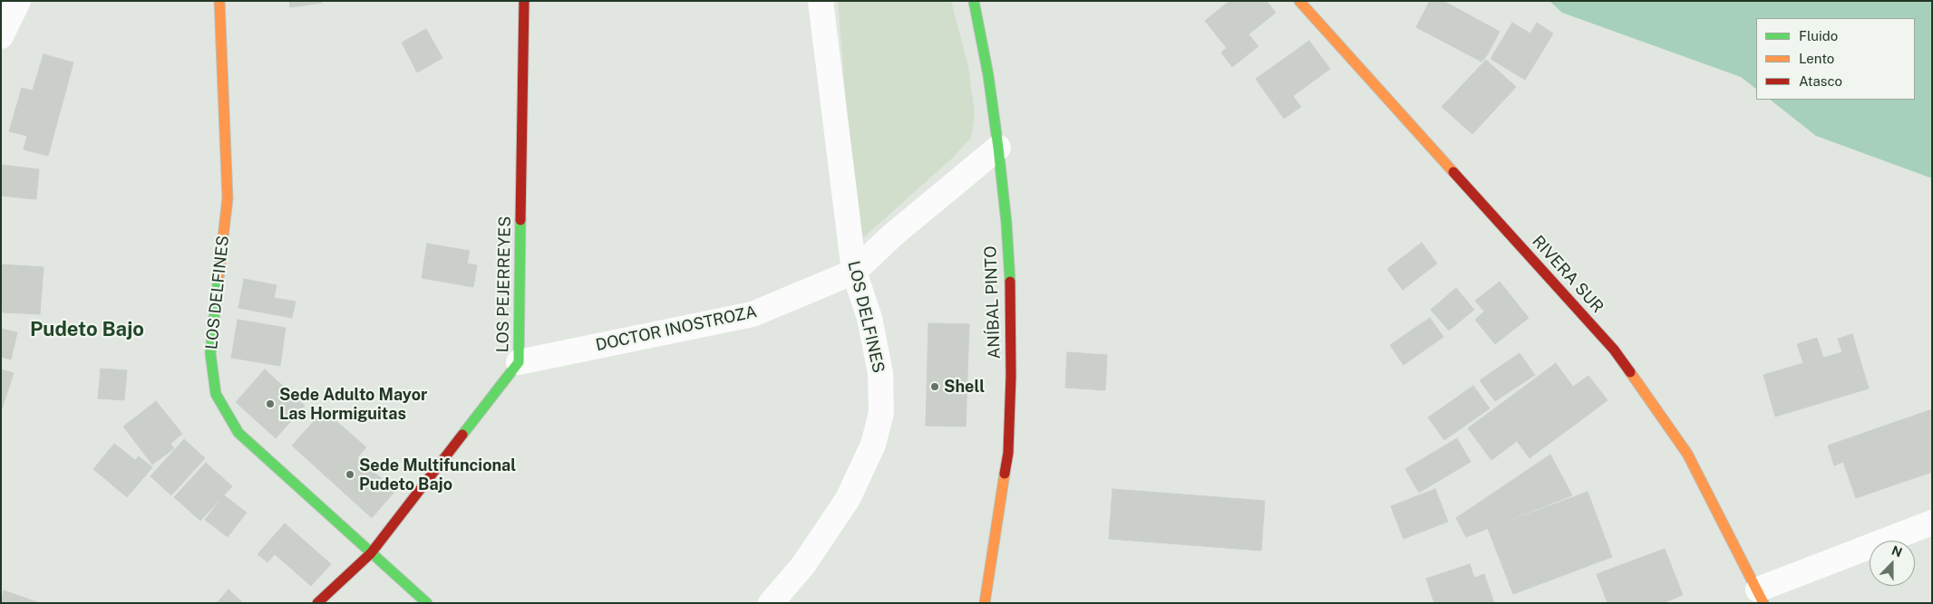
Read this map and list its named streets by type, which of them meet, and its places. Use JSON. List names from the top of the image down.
{
  "streets": {
    "street": [
      "RIVERA SUR",
      "LOS PEJERREYES",
      "LOS DELFINES",
      "ANÍBAL PINTO",
      "DOCTOR INOSTROZA"
    ]
  },
  "crossings": [
    ["LOS PEJERREYES", "LOS DELFINES"],
    ["LOS PEJERREYES", "DOCTOR INOSTROZA"],
    ["LOS DELFINES", "DOCTOR INOSTROZA"],
    ["ANÍBAL PINTO", "DOCTOR INOSTROZA"]
  ],
  "districts": ["Pudeto Bajo"],
  "places": ["Shell", "Sede Adulto Mayor Las Hormiguitas", "Sede Multifuncional Pudeto Bajo"],
  "legend": ["Fluido", "Lento", "Atasco"],
  "north": "top"
}
